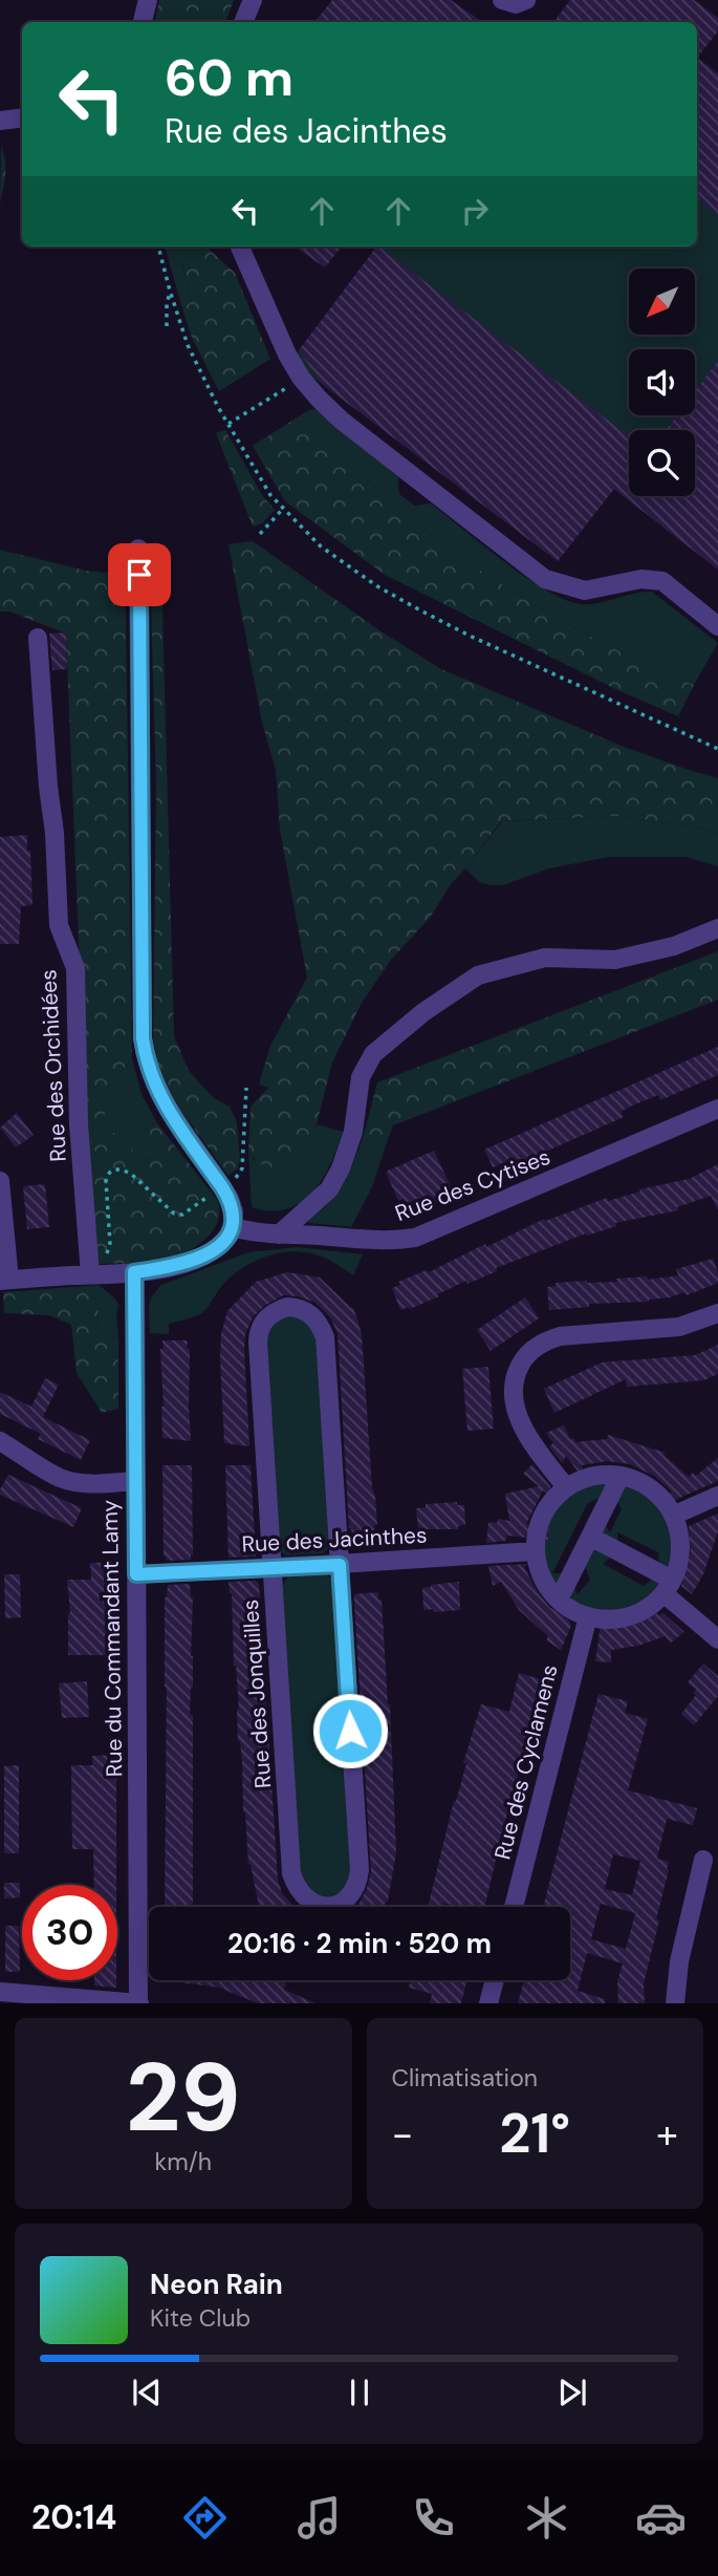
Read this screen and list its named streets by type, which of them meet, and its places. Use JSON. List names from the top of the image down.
{
  "streets": {
    "street": [
      "Rue des Orchidées",
      "Rue des Cytises",
      "Rue des Jacinthes",
      "Rue du Commandant Lamy",
      "Rue des Jonquilles",
      "Rue des Cyclamens"
    ]
  },
  "crossings": [
    ["Rue des Jacinthes", "Rue du Commandant Lamy"],
    ["Rue des Jacinthes", "Rue des Jonquilles"]
  ],
  "north": "bottom left",
  "page": {
    "turn": ["60 m", "Rue des Jacinthes"],
    "limit": "30",
    "trip": "20:16 · 2 min · 520 m",
    "tile": [
      ["29", "km/h"],
      "Climatisation"
    ],
    "heat": ["−", "21°", "+"],
    "song": ["Neon Rain", "Kite Club"],
    "tabs": "20:14"
  }
}
